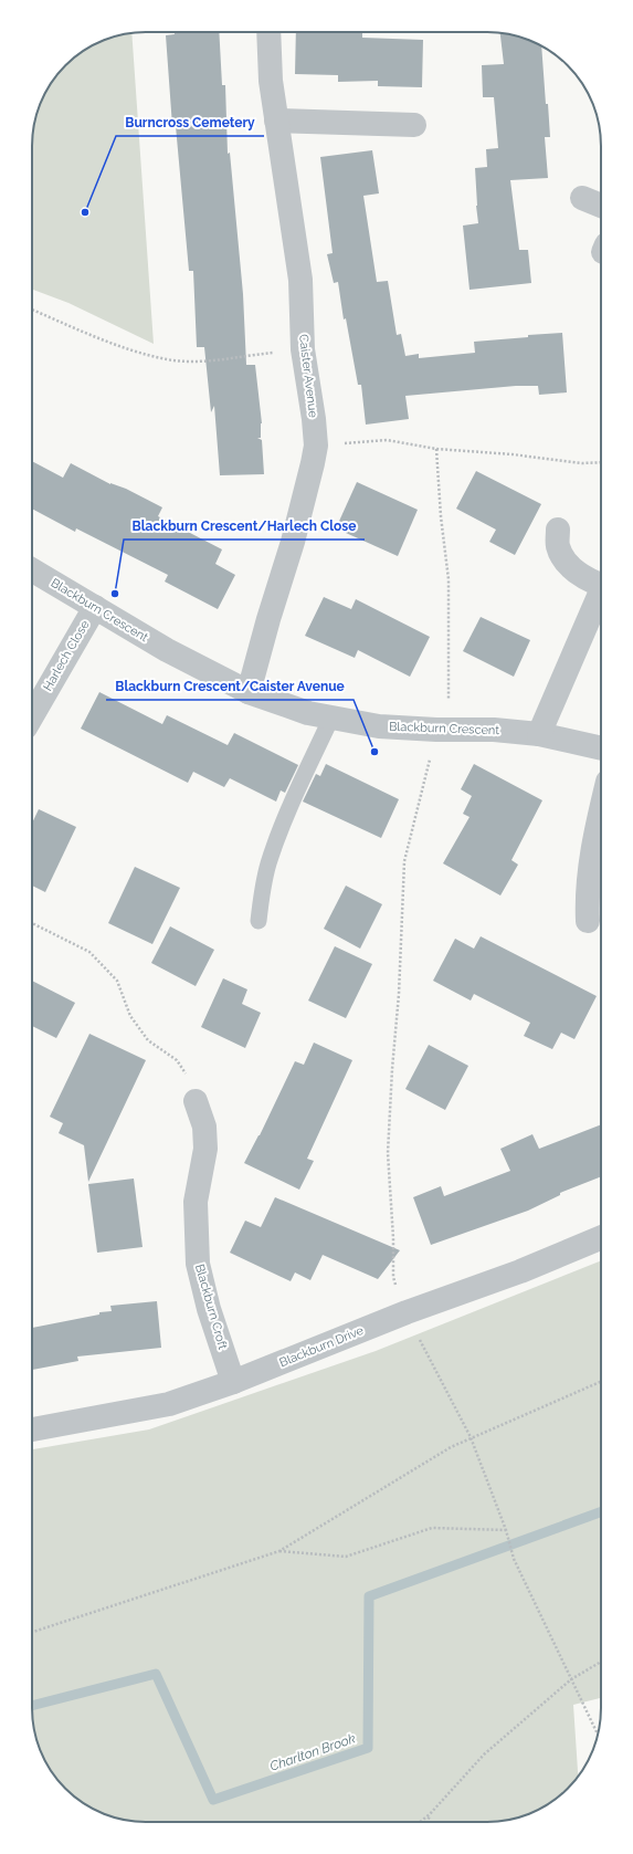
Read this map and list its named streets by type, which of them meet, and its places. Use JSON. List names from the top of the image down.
{
  "streets": {
    "street": [
      "Caister Avenue",
      "Blackburn Crescent",
      "Harlech Close",
      "Blackburn Croft",
      "Blackburn Drive"
    ]
  },
  "crossings": [
    ["Caister Avenue", "Blackburn Crescent"],
    ["Blackburn Crescent", "Harlech Close"],
    ["Blackburn Croft", "Blackburn Drive"]
  ],
  "water": ["Charlton Brook"],
  "places": ["Burncross Cemetery", "Blackburn Crescent/Harlech Close", "Blackburn Crescent/Caister Avenue"]
}
